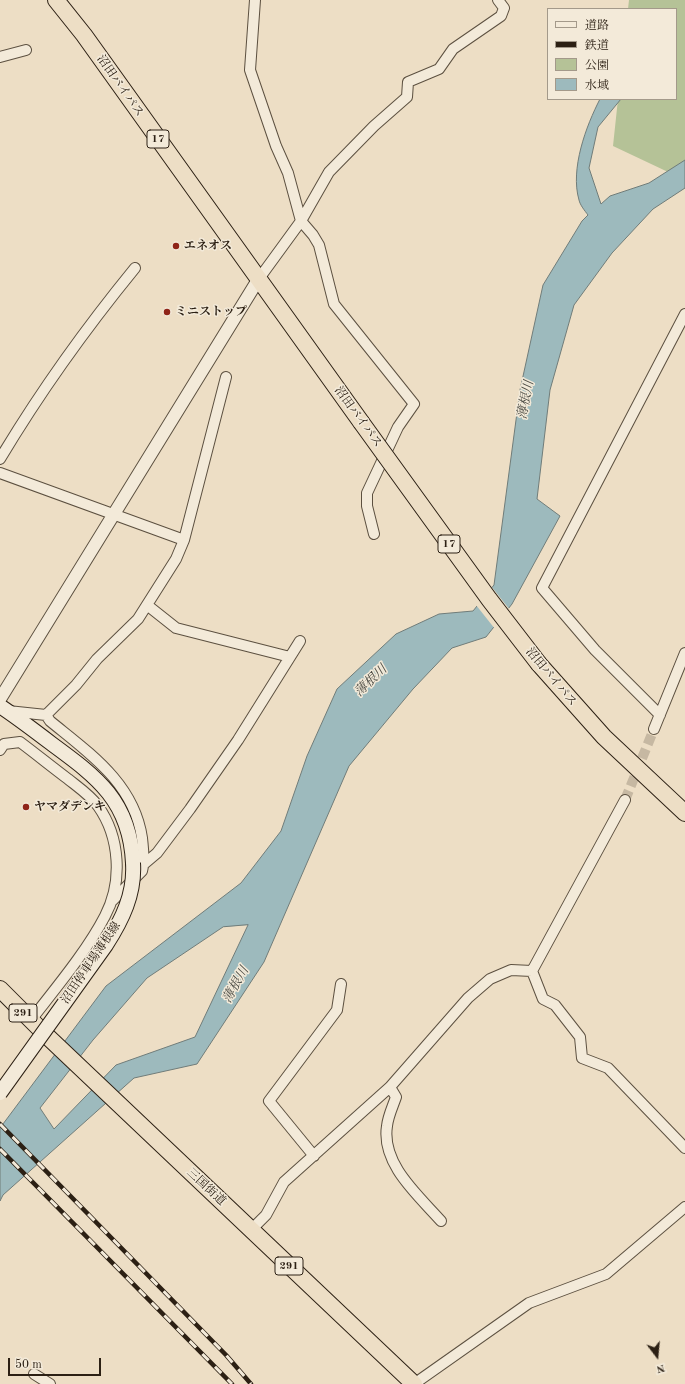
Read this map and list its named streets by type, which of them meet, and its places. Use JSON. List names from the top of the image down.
{
  "streets": {
    "highway": [
      "沼田バイパス",
      "17",
      "291",
      "三国街道"
    ],
    "main road": ["沼田停車場薄根線"]
  },
  "water": ["薄根川"],
  "places": ["エネオス", "ミニストップ", "ヤマダデンキ"],
  "legend": [
    "道路",
    "鉄道",
    "公園",
    "水域"
  ],
  "scale_bar": "50 m",
  "north": "bottom"
}
